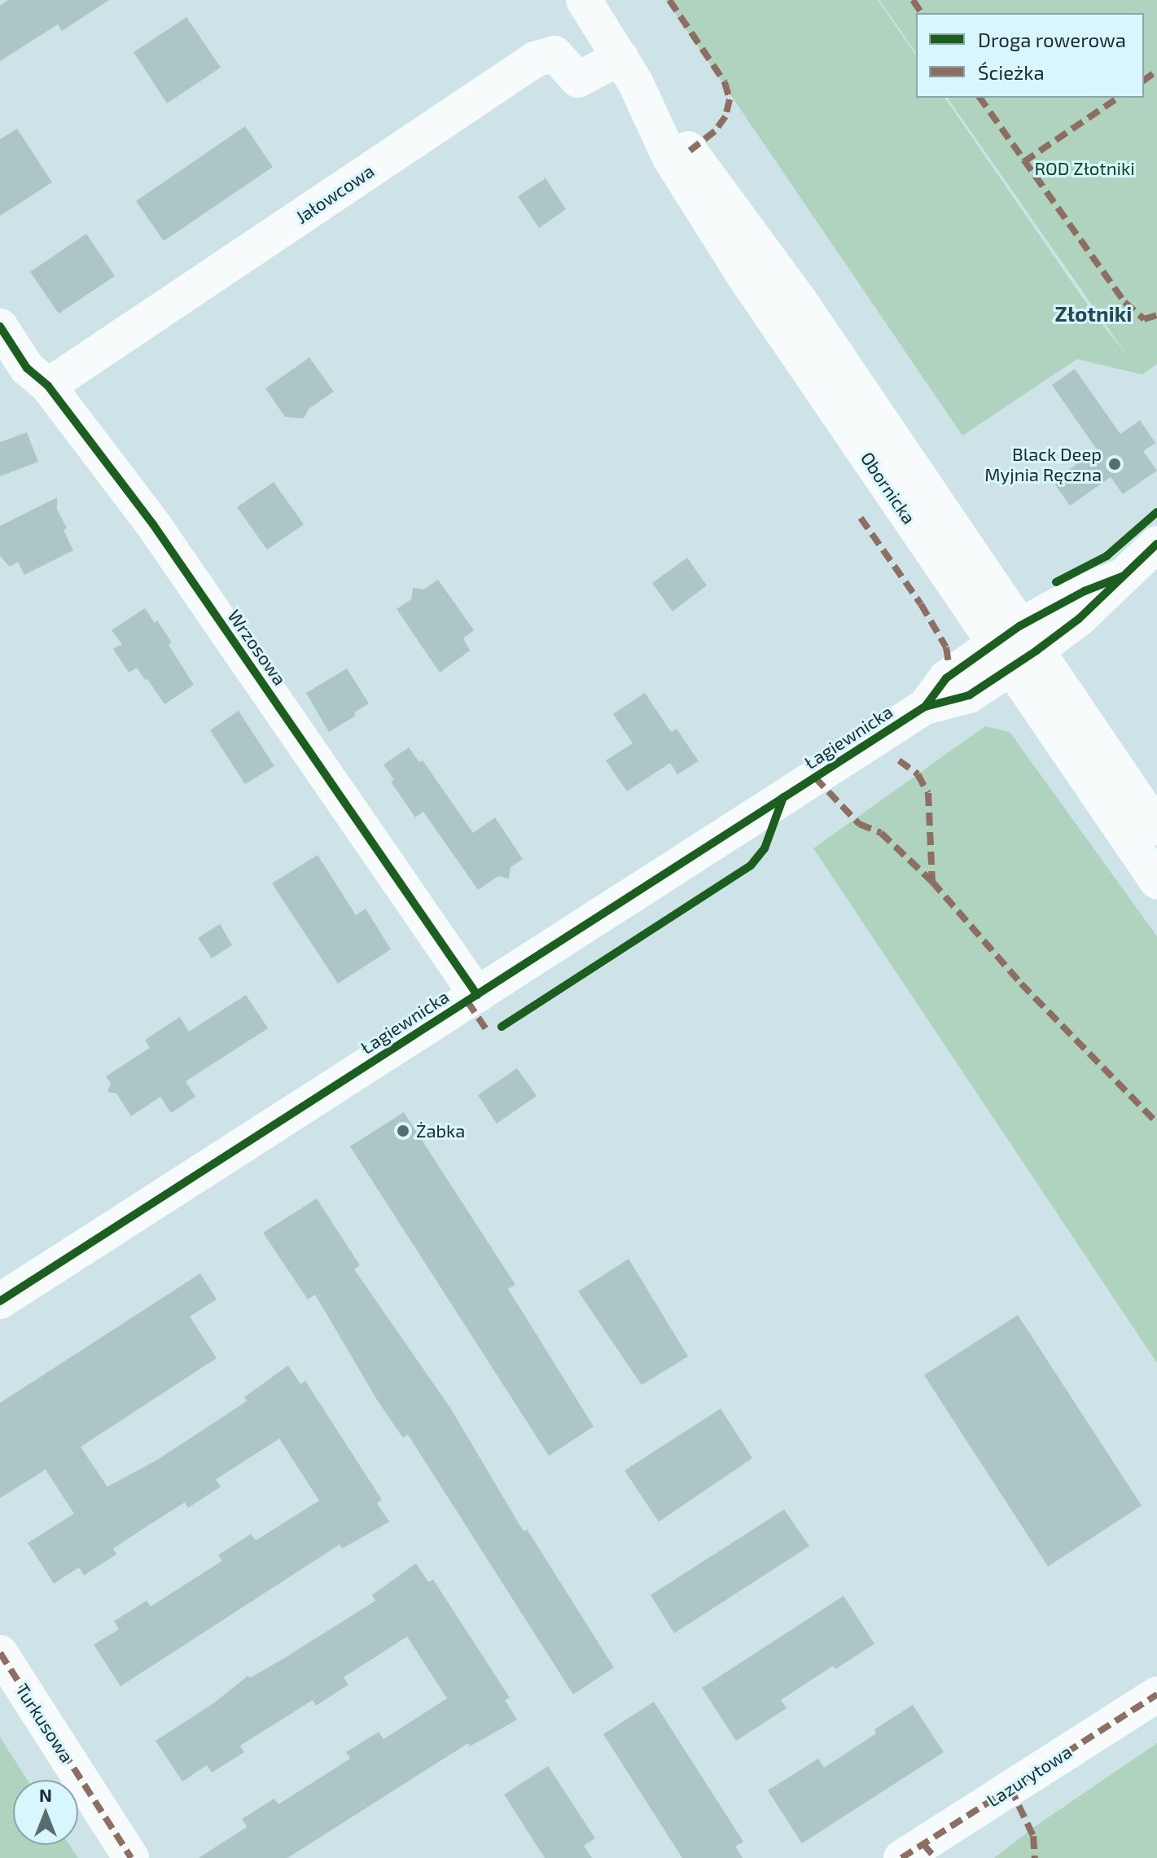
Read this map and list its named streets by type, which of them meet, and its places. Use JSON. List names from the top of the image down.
{
  "streets": {
    "street": [
      "Jałowcowa",
      "Obornicka",
      "Wrzosowa",
      "Łagiewnicka",
      "Turkusowa",
      "Lazurytowa"
    ]
  },
  "crossings": [
    ["Jałowcowa", "Obornicka"],
    ["Jałowcowa", "Wrzosowa"],
    ["Obornicka", "Łagiewnicka"],
    ["Wrzosowa", "Łagiewnicka"]
  ],
  "districts": ["Złotniki"],
  "parks": ["ROD Złotniki"],
  "places": ["Black Deep Myjnia Ręczna", "Żabka"],
  "legend": ["Droga rowerowa", "Ścieżka"],
  "north": "top"
}
